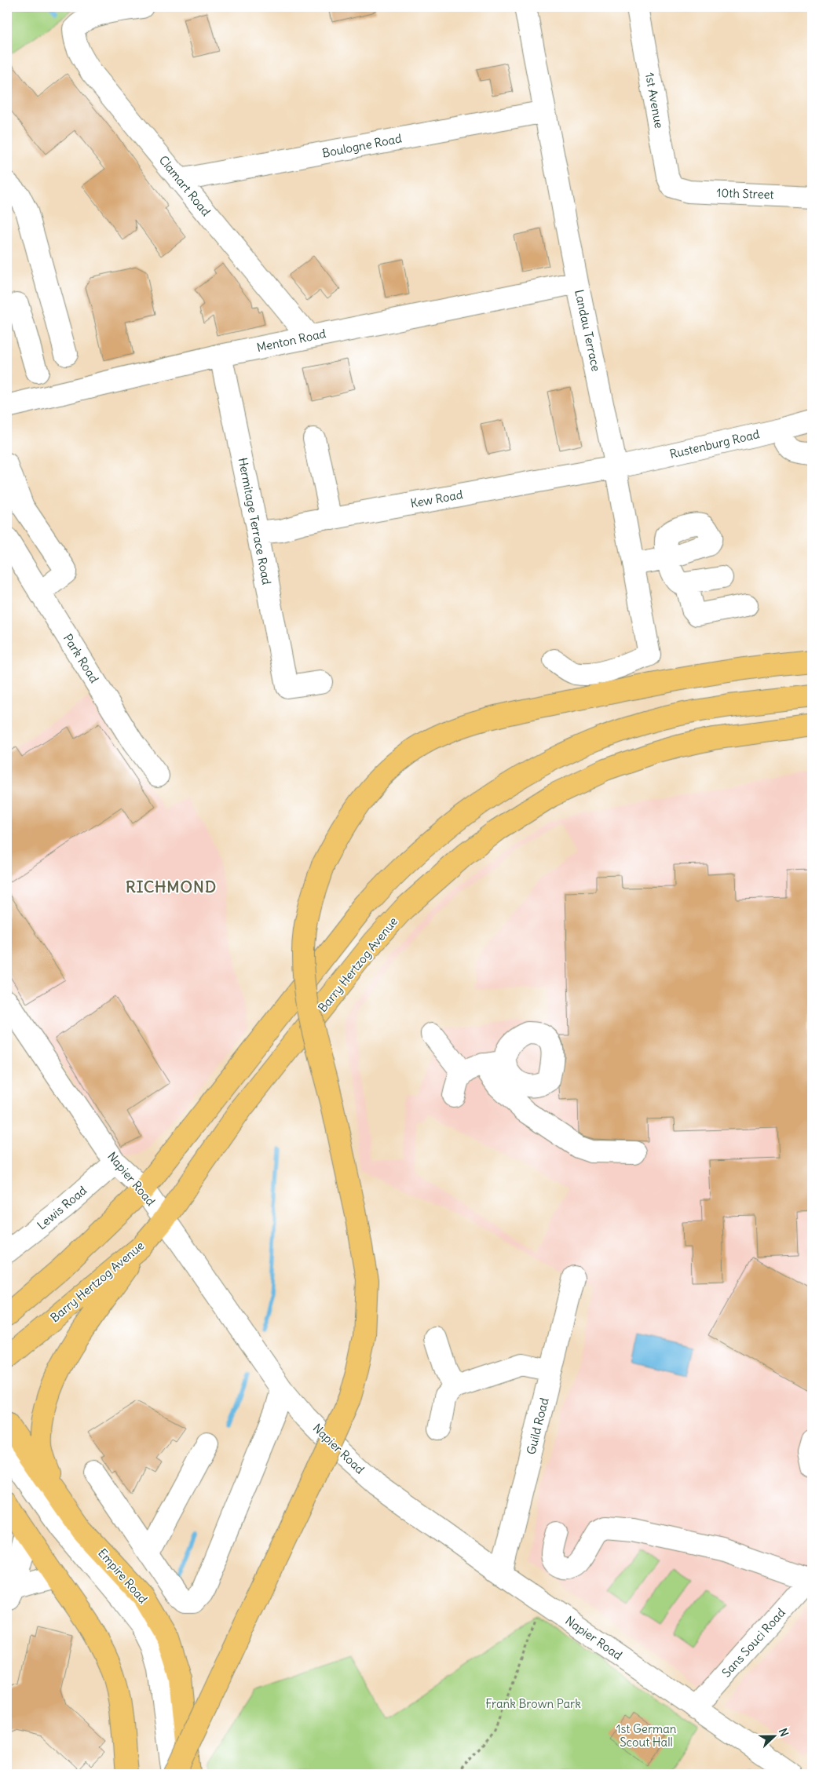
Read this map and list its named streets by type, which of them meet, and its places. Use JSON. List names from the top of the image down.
{
  "streets": {
    "main road": ["Barry Hertzog Avenue", "Empire Road"],
    "street": [
      "1st Avenue",
      "Boulogne Road",
      "Clamart Road",
      "10th Street",
      "Landau Terrace",
      "Menton Road",
      "Rustenburg Road",
      "Kew Road",
      "Hermitage Terrace Road",
      "Park Road",
      "Napier Road",
      "Lewis Road",
      "Guild Road",
      "Sans Souci Road"
    ]
  },
  "crossings": [
    ["1st Avenue", "10th Street"],
    ["Boulogne Road", "Clamart Road"],
    ["Boulogne Road", "Landau Terrace"],
    ["Clamart Road", "Menton Road"],
    ["Landau Terrace", "Menton Road"],
    ["Landau Terrace", "Rustenburg Road"],
    ["Landau Terrace", "Kew Road"],
    ["Menton Road", "Hermitage Terrace Road"],
    ["Rustenburg Road", "Kew Road"],
    ["Kew Road", "Hermitage Terrace Road"],
    ["Barry Hertzog Avenue", "Napier Road"],
    ["Napier Road", "Lewis Road"],
    ["Napier Road", "Guild Road"],
    ["Napier Road", "Sans Souci Road"]
  ],
  "districts": ["RICHMOND"],
  "parks": ["Frank Brown Park", "1st German Scout Hall"],
  "north": "right"
}
